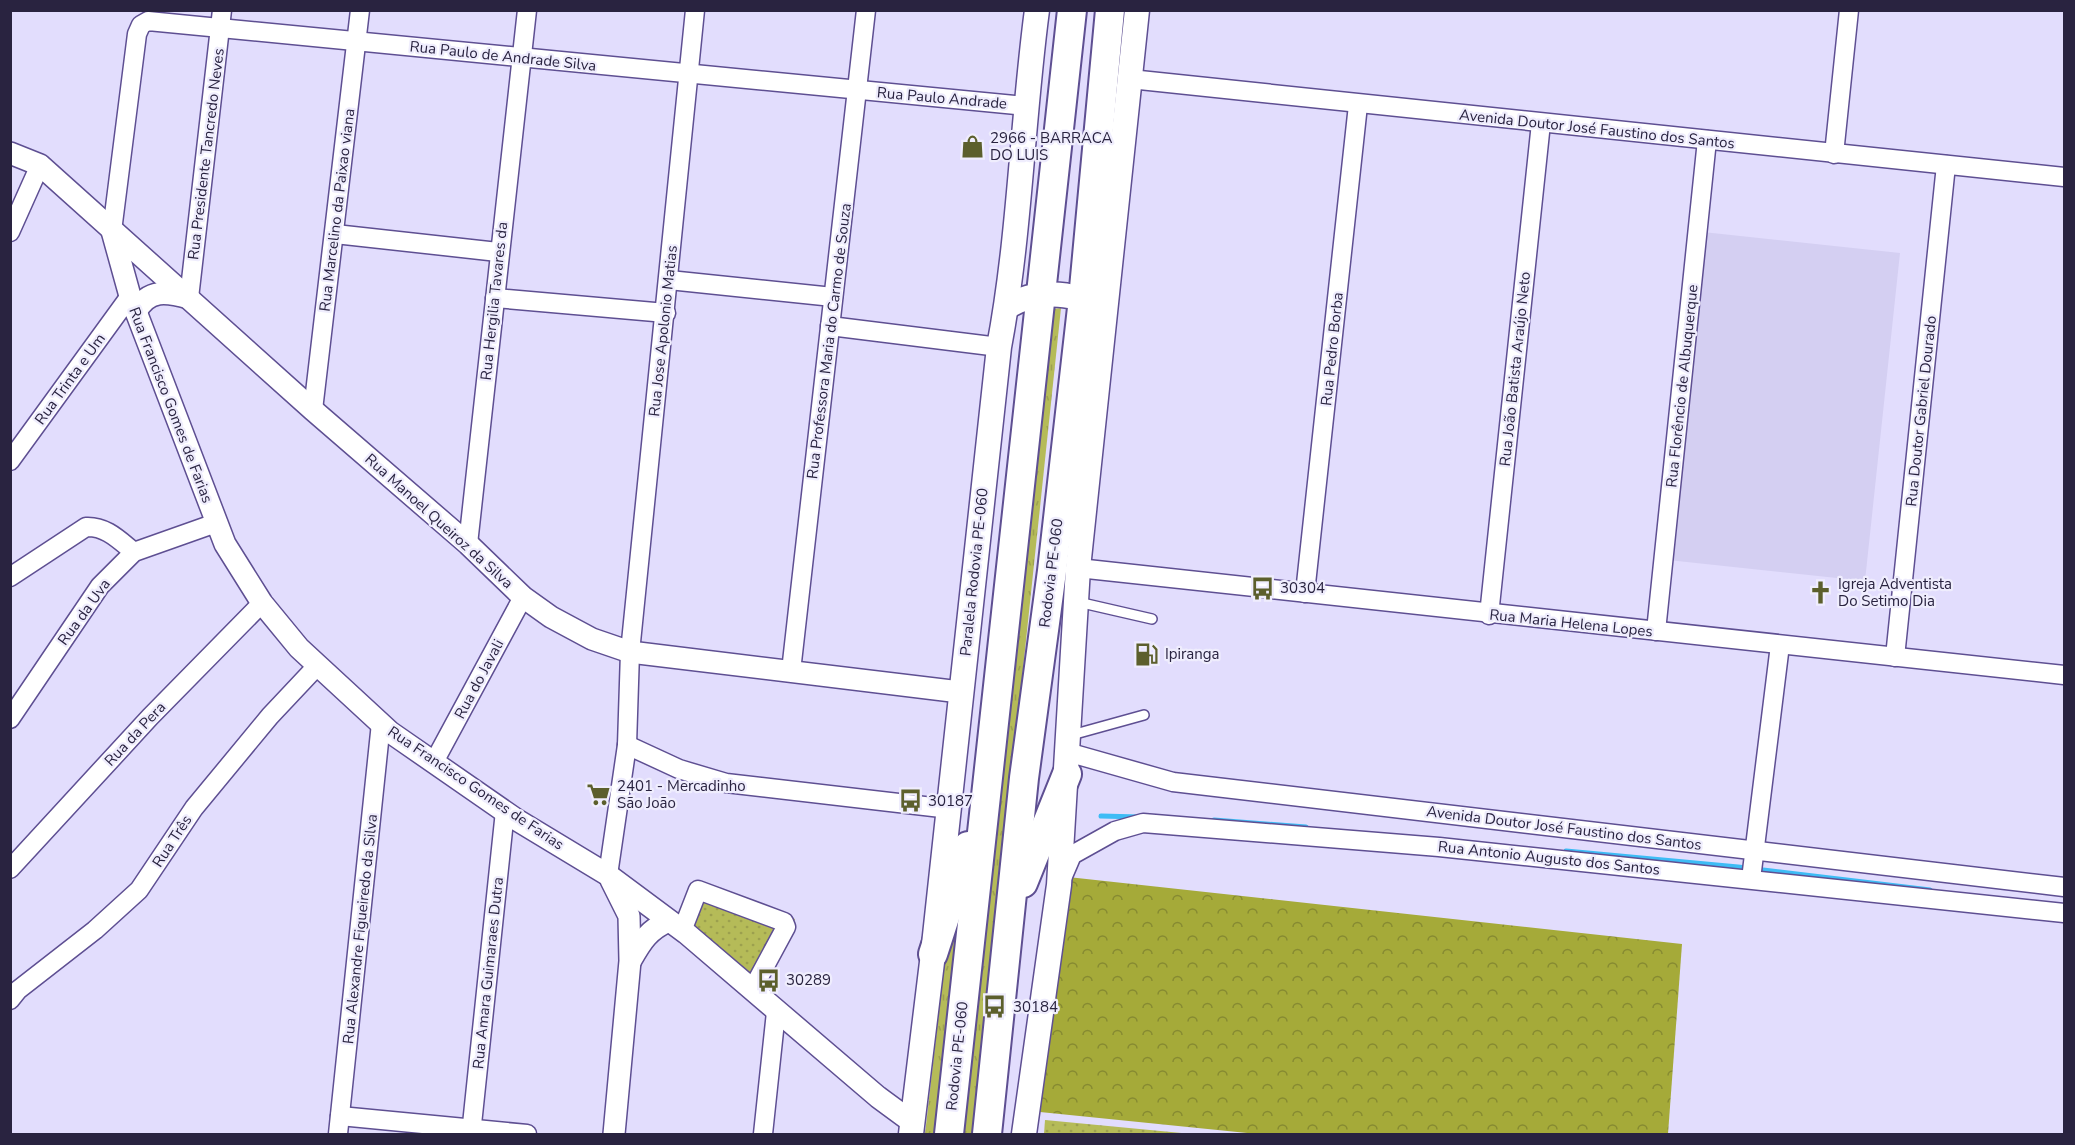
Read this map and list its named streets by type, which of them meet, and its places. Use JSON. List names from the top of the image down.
{
  "streets": {
    "highway": ["Rodovia PE-060"],
    "main road": ["Paralela Rodovia PE-060"],
    "street": [
      "Rua Paulo de Andrade Silva",
      "Rua Paulo Andrade",
      "Avenida Doutor José Faustino dos Santos",
      "Rua Presidente Tancredo Neves",
      "Rua Marcelino da Paixao viana",
      "Rua Hergilia Tavares da",
      "Rua Jose Apolonio Matias",
      "Rua Professora Maria do Carmo de Souza",
      "Rua Pedro Borba",
      "Rua João Batista Araújo Neto",
      "Rua Trinta e Um",
      "Rua Florêncio de Albuquerque",
      "Rua Francisco Gomes de Farias",
      "Rua Doutor Gabriel Dourado",
      "Rua Manoel Queiroz da Silva",
      "Rua da Uva",
      "Rua Maria Helena Lopes",
      "Rua do Javali",
      "Rua da Pera",
      "Rua Três",
      "Rua Antonio Augusto dos Santos",
      "Rua Alexandre Figueiredo da Silva",
      "Rua Amara Guimaraes Dutra"
    ]
  },
  "crossings": [
    ["Rua Paulo de Andrade Silva", "Rua Paulo Andrade"],
    ["Rua Paulo de Andrade Silva", "Rua Presidente Tancredo Neves"],
    ["Rua Paulo de Andrade Silva", "Rua Marcelino da Paixao viana"],
    ["Rua Paulo de Andrade Silva", "Rua Hergilia Tavares da"],
    ["Rua Paulo de Andrade Silva", "Rua Jose Apolonio Matias"],
    ["Rua Paulo de Andrade Silva", "Rua Professora Maria do Carmo de Souza"],
    ["Rua Paulo de Andrade Silva", "Rua Francisco Gomes de Farias"],
    ["Rua Paulo de Andrade Silva", "Rua Manoel Queiroz da Silva"],
    ["Rua Paulo Andrade", "Rua Professora Maria do Carmo de Souza"],
    ["Rua Paulo Andrade", "Paralela Rodovia PE-060"],
    ["Avenida Doutor José Faustino dos Santos", "Rua Pedro Borba"],
    ["Avenida Doutor José Faustino dos Santos", "Rua João Batista Araújo Neto"],
    ["Avenida Doutor José Faustino dos Santos", "Rua Florêncio de Albuquerque"],
    ["Avenida Doutor José Faustino dos Santos", "Rua Doutor Gabriel Dourado"],
    ["Avenida Doutor José Faustino dos Santos", "Rua Antonio Augusto dos Santos"],
    ["Rua Presidente Tancredo Neves", "Rua Manoel Queiroz da Silva"],
    ["Rua Marcelino da Paixao viana", "Rua Manoel Queiroz da Silva"],
    ["Rua Hergilia Tavares da", "Rua Manoel Queiroz da Silva"],
    ["Rua Jose Apolonio Matias", "Rua Francisco Gomes de Farias"],
    ["Rua Jose Apolonio Matias", "Rua Manoel Queiroz da Silva"],
    ["Rua Professora Maria do Carmo de Souza", "Rua Manoel Queiroz da Silva"],
    ["Rua Pedro Borba", "Rua Maria Helena Lopes"],
    ["Rua João Batista Araújo Neto", "Rua Maria Helena Lopes"],
    ["Rua Trinta e Um", "Rua Francisco Gomes de Farias"],
    ["Rua Florêncio de Albuquerque", "Rua Maria Helena Lopes"],
    ["Rua Francisco Gomes de Farias", "Rua Manoel Queiroz da Silva"],
    ["Rua Francisco Gomes de Farias", "Paralela Rodovia PE-060"],
    ["Rua Francisco Gomes de Farias", "Rua da Uva"],
    ["Rua Francisco Gomes de Farias", "Rua do Javali"],
    ["Rua Francisco Gomes de Farias", "Rua da Pera"],
    ["Rua Francisco Gomes de Farias", "Rua Três"],
    ["Rua Francisco Gomes de Farias", "Rua Alexandre Figueiredo da Silva"],
    ["Rua Francisco Gomes de Farias", "Rua Amara Guimaraes Dutra"],
    ["Rua Doutor Gabriel Dourado", "Rua Maria Helena Lopes"],
    ["Rua Manoel Queiroz da Silva", "Paralela Rodovia PE-060"],
    ["Rua Manoel Queiroz da Silva", "Rua do Javali"]
  ],
  "places": {
    "shop": ["2966 - BARRACA DO LUIS"],
    "bus stop": [
      "30304",
      "30187",
      "30289",
      "30184"
    ],
    "church": ["Igreja Adventista Do Setimo Dia"],
    "fuel station": ["Ipiranga"],
    "supermarket": ["2401 - Mercadinho São João"]
  }
}
